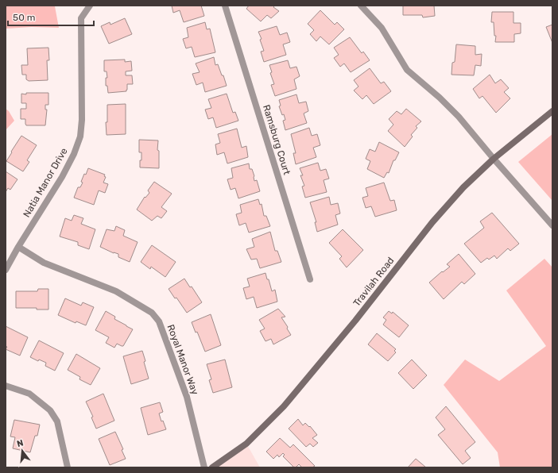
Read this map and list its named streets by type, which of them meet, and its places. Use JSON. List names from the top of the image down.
{
  "streets": {
    "main road": ["Travilah Road"],
    "street": ["Ramsburg Court", "Natia Manor Drive", "Royal Manor Way"]
  },
  "crossings": [
    ["Natia Manor Drive", "Royal Manor Way"]
  ],
  "scale_bar": "50 m",
  "north": "top"
}
